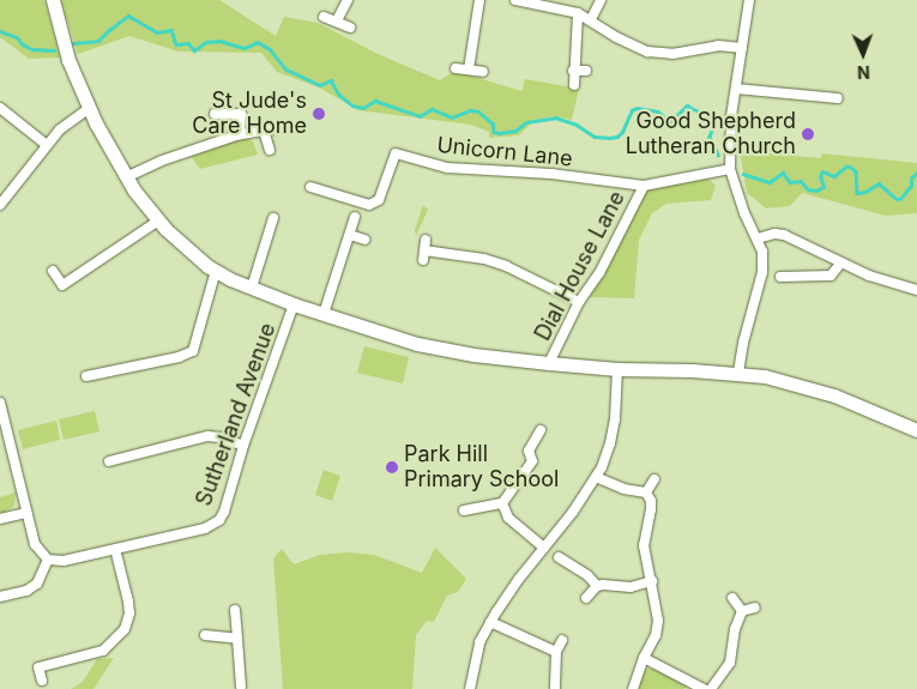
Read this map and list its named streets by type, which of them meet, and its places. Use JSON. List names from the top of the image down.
{
  "streets": {
    "street": ["Unicorn Lane", "Dial House Lane", "Sutherland Avenue"]
  },
  "crossings": [
    ["Unicorn Lane", "Dial House Lane"]
  ],
  "places": ["St Jude's Care Home", "Good Shepherd Lutheran Church", "Park Hill Primary School"],
  "north": "bottom"
}
